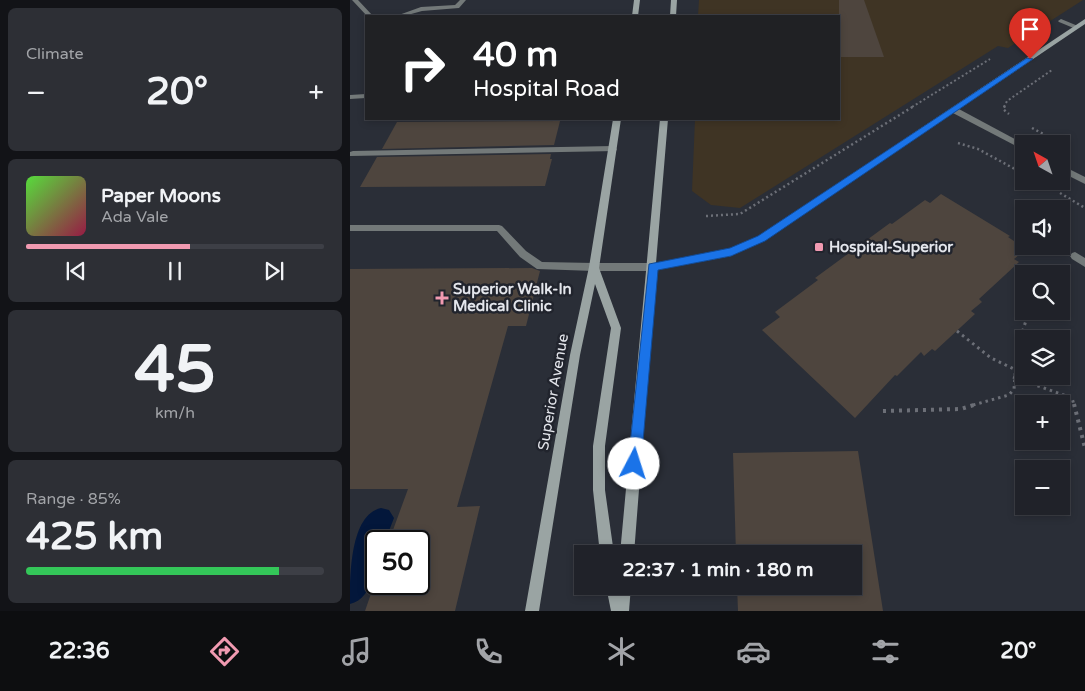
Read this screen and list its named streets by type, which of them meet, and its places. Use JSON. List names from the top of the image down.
{
  "streets": {
    "main road": ["Superior Avenue"]
  },
  "places": {
    "transit": ["Hospital-Superior"],
    "health": ["Superior Walk-In Medical Clinic"]
  },
  "north": "top left",
  "page": {
    "tile": [
      "Climate",
      ["45", "km/h"],
      ["Range · 85%", "425 km"]
    ],
    "turn": ["40 m", "Hospital Road"],
    "heat": ["−", "20°", "+"],
    "map_buttons": ["+", "−"],
    "song": ["Paper Moons", "Ada Vale"],
    "limit": "50",
    "trip": "22:37 · 1 min · 180 m",
    "tabs": ["22:36", "20°"]
  }
}
